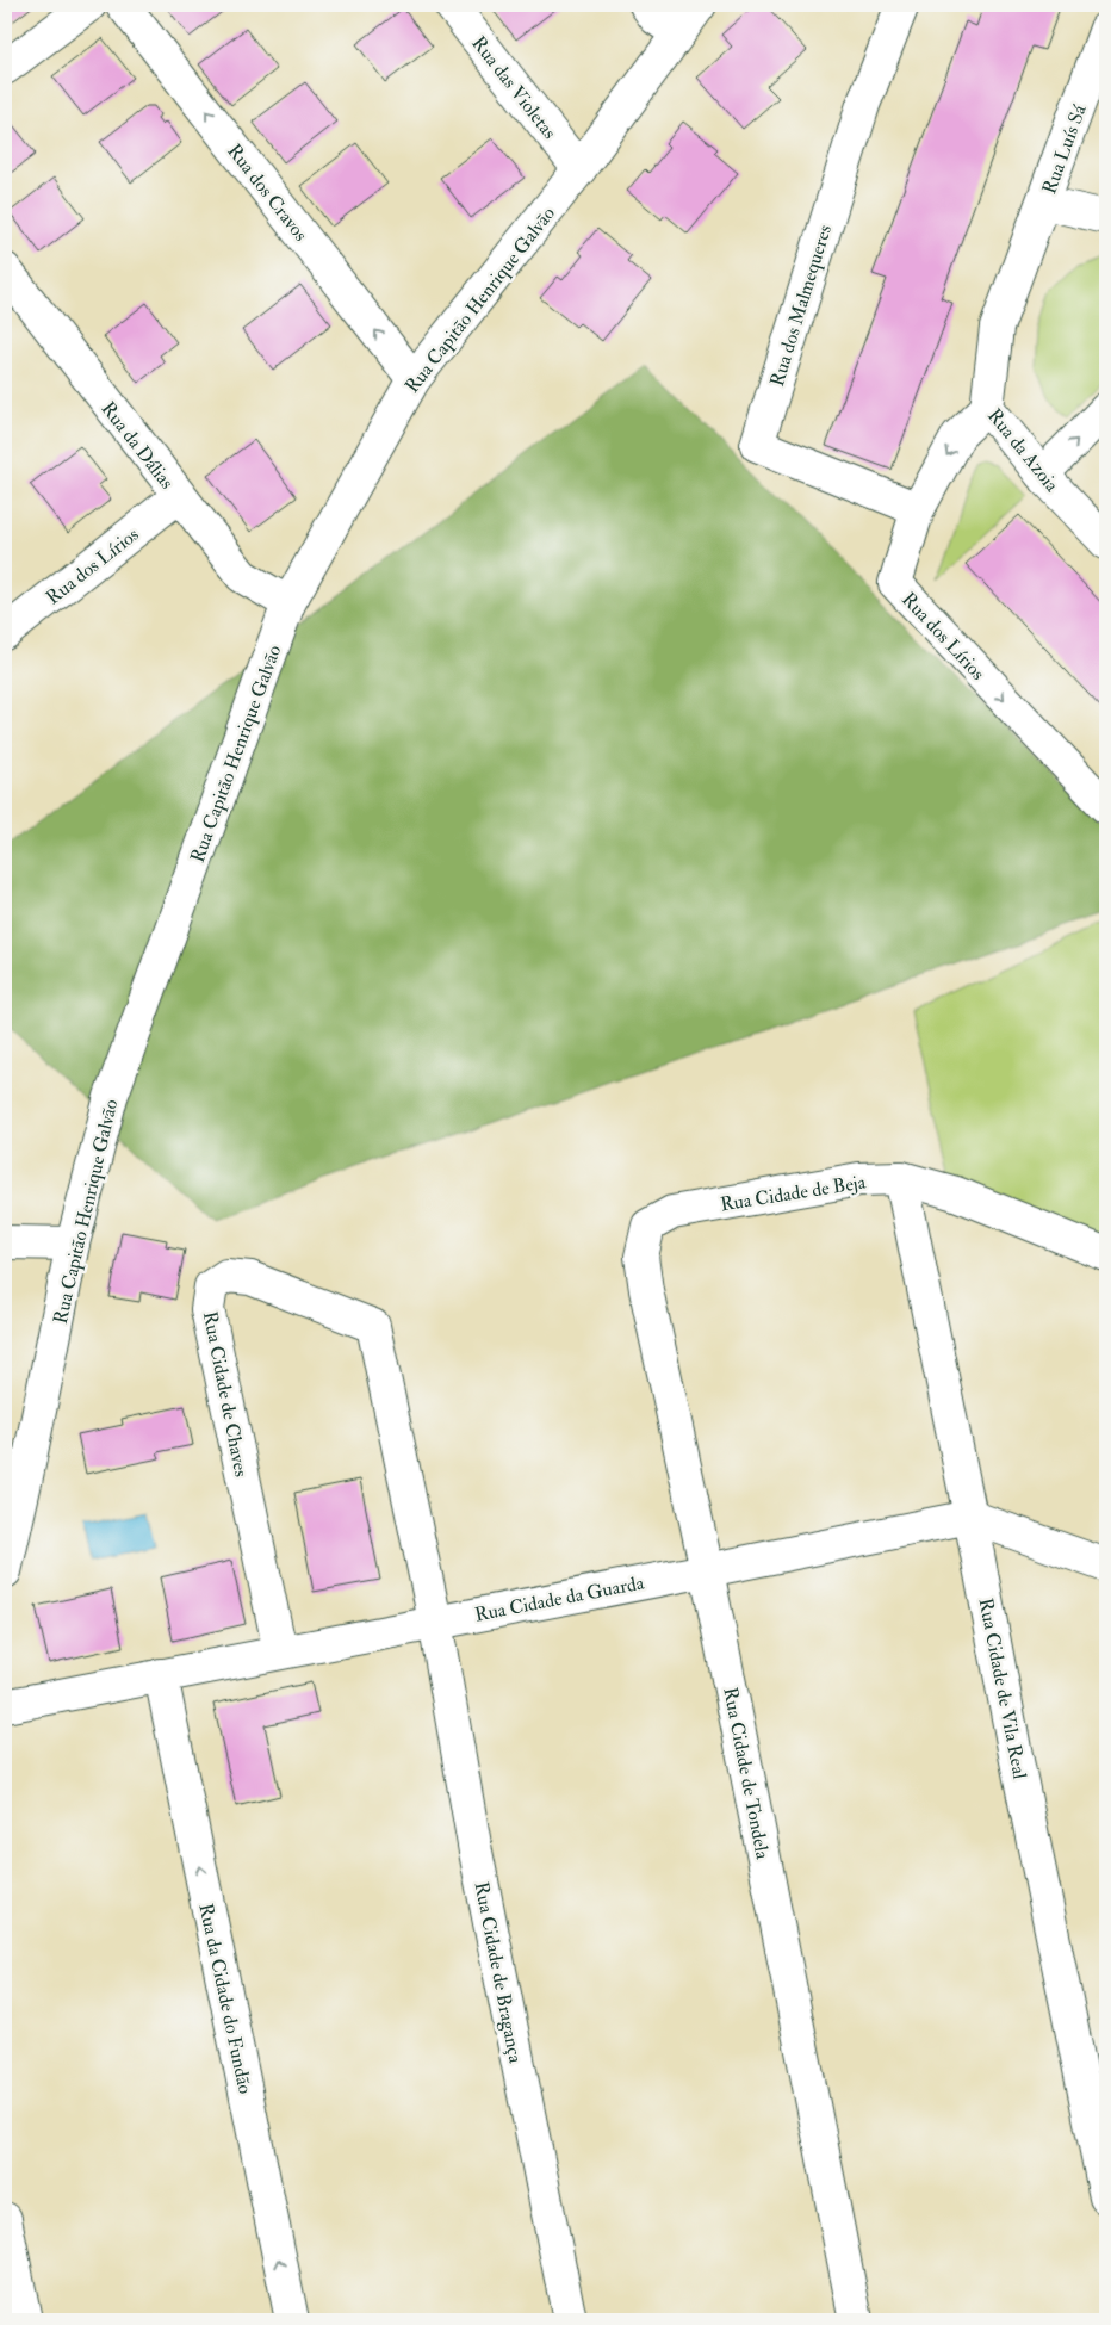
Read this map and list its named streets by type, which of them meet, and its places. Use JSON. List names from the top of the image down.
{
  "streets": {
    "street": [
      "Rua das Violetas",
      "Rua Luís Sá",
      "Rua dos Cravos",
      "Rua Capitão Henrique Galvão",
      "Rua dos Malmequeres",
      "Rua da Dálias",
      "Rua da Azoia",
      "Rua dos Lírios",
      "Rua Cidade de Beja",
      "Rua Cidade de Chaves",
      "Rua Cidade da Guarda",
      "Rua Cidade de Vila Real",
      "Rua Cidade de Tondela",
      "Rua Cidade de Bragança",
      "Rua da Cidade do Fundão"
    ]
  },
  "crossings": [
    ["Rua das Violetas", "Rua Capitão Henrique Galvão"],
    ["Rua Luís Sá", "Rua da Azoia"],
    ["Rua dos Cravos", "Rua Capitão Henrique Galvão"],
    ["Rua Capitão Henrique Galvão", "Rua da Dálias"],
    ["Rua dos Malmequeres", "Rua dos Lírios"],
    ["Rua da Dálias", "Rua dos Lírios"],
    ["Rua da Azoia", "Rua dos Lírios"],
    ["Rua Cidade de Beja", "Rua Cidade de Vila Real"],
    ["Rua Cidade de Beja", "Rua Cidade de Tondela"],
    ["Rua Cidade de Chaves", "Rua Cidade da Guarda"],
    ["Rua Cidade de Chaves", "Rua Cidade de Bragança"],
    ["Rua Cidade da Guarda", "Rua Cidade de Vila Real"],
    ["Rua Cidade da Guarda", "Rua Cidade de Tondela"],
    ["Rua Cidade da Guarda", "Rua Cidade de Bragança"],
    ["Rua Cidade da Guarda", "Rua da Cidade do Fundão"]
  ],
  "one_way": ["Rua dos Cravos", "Rua dos Lírios", "Rua da Cidade do Fundão"]
}
